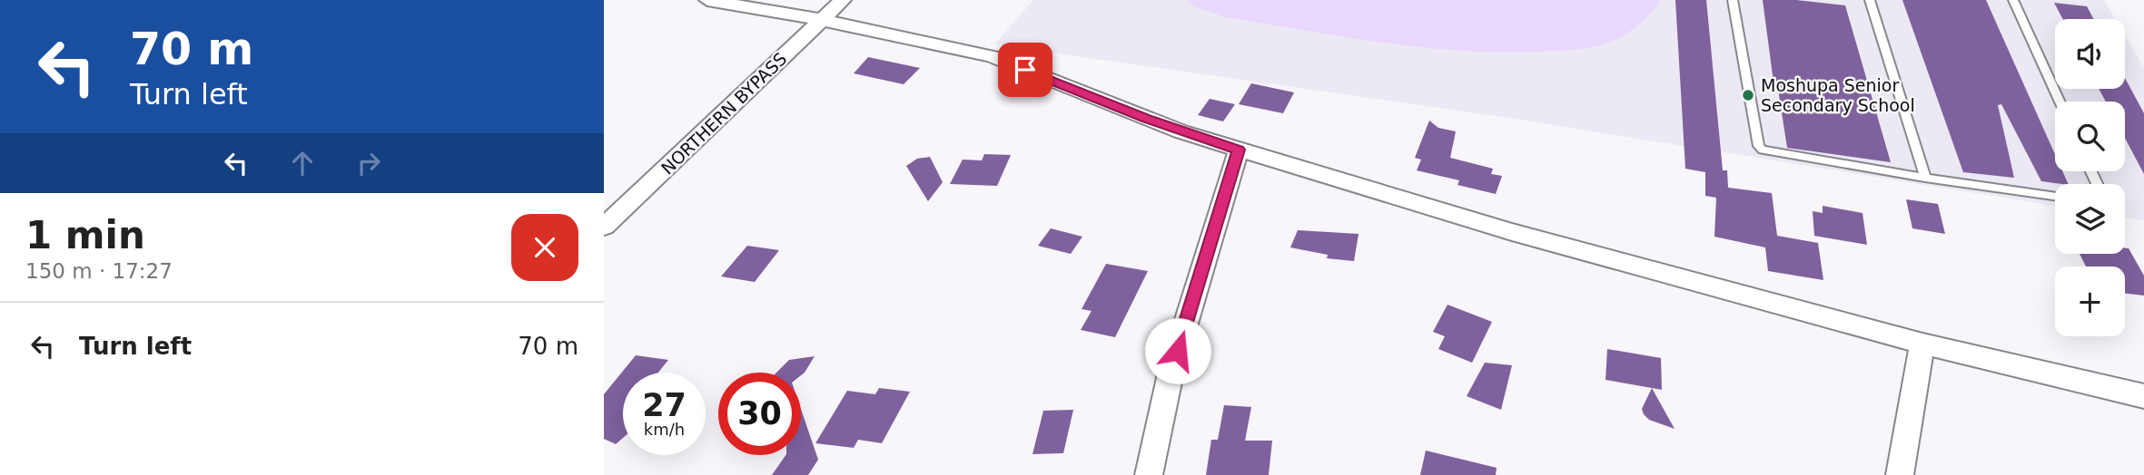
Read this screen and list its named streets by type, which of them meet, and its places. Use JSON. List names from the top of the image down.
{
  "streets": {
    "street": ["NORTHERN BYPASS"]
  },
  "places": ["Moshupa Senior Secondary School"],
  "page": {
    "turn": ["70 m", "Turn left"],
    "map_buttons": "+",
    "heading": ["1 min", "150 m · 17:27"],
    "list": [
      {
        "name": "Turn left",
        "value": "70 m"
      }
    ],
    "speed": "27 km/h",
    "limit": "30"
  }
}
